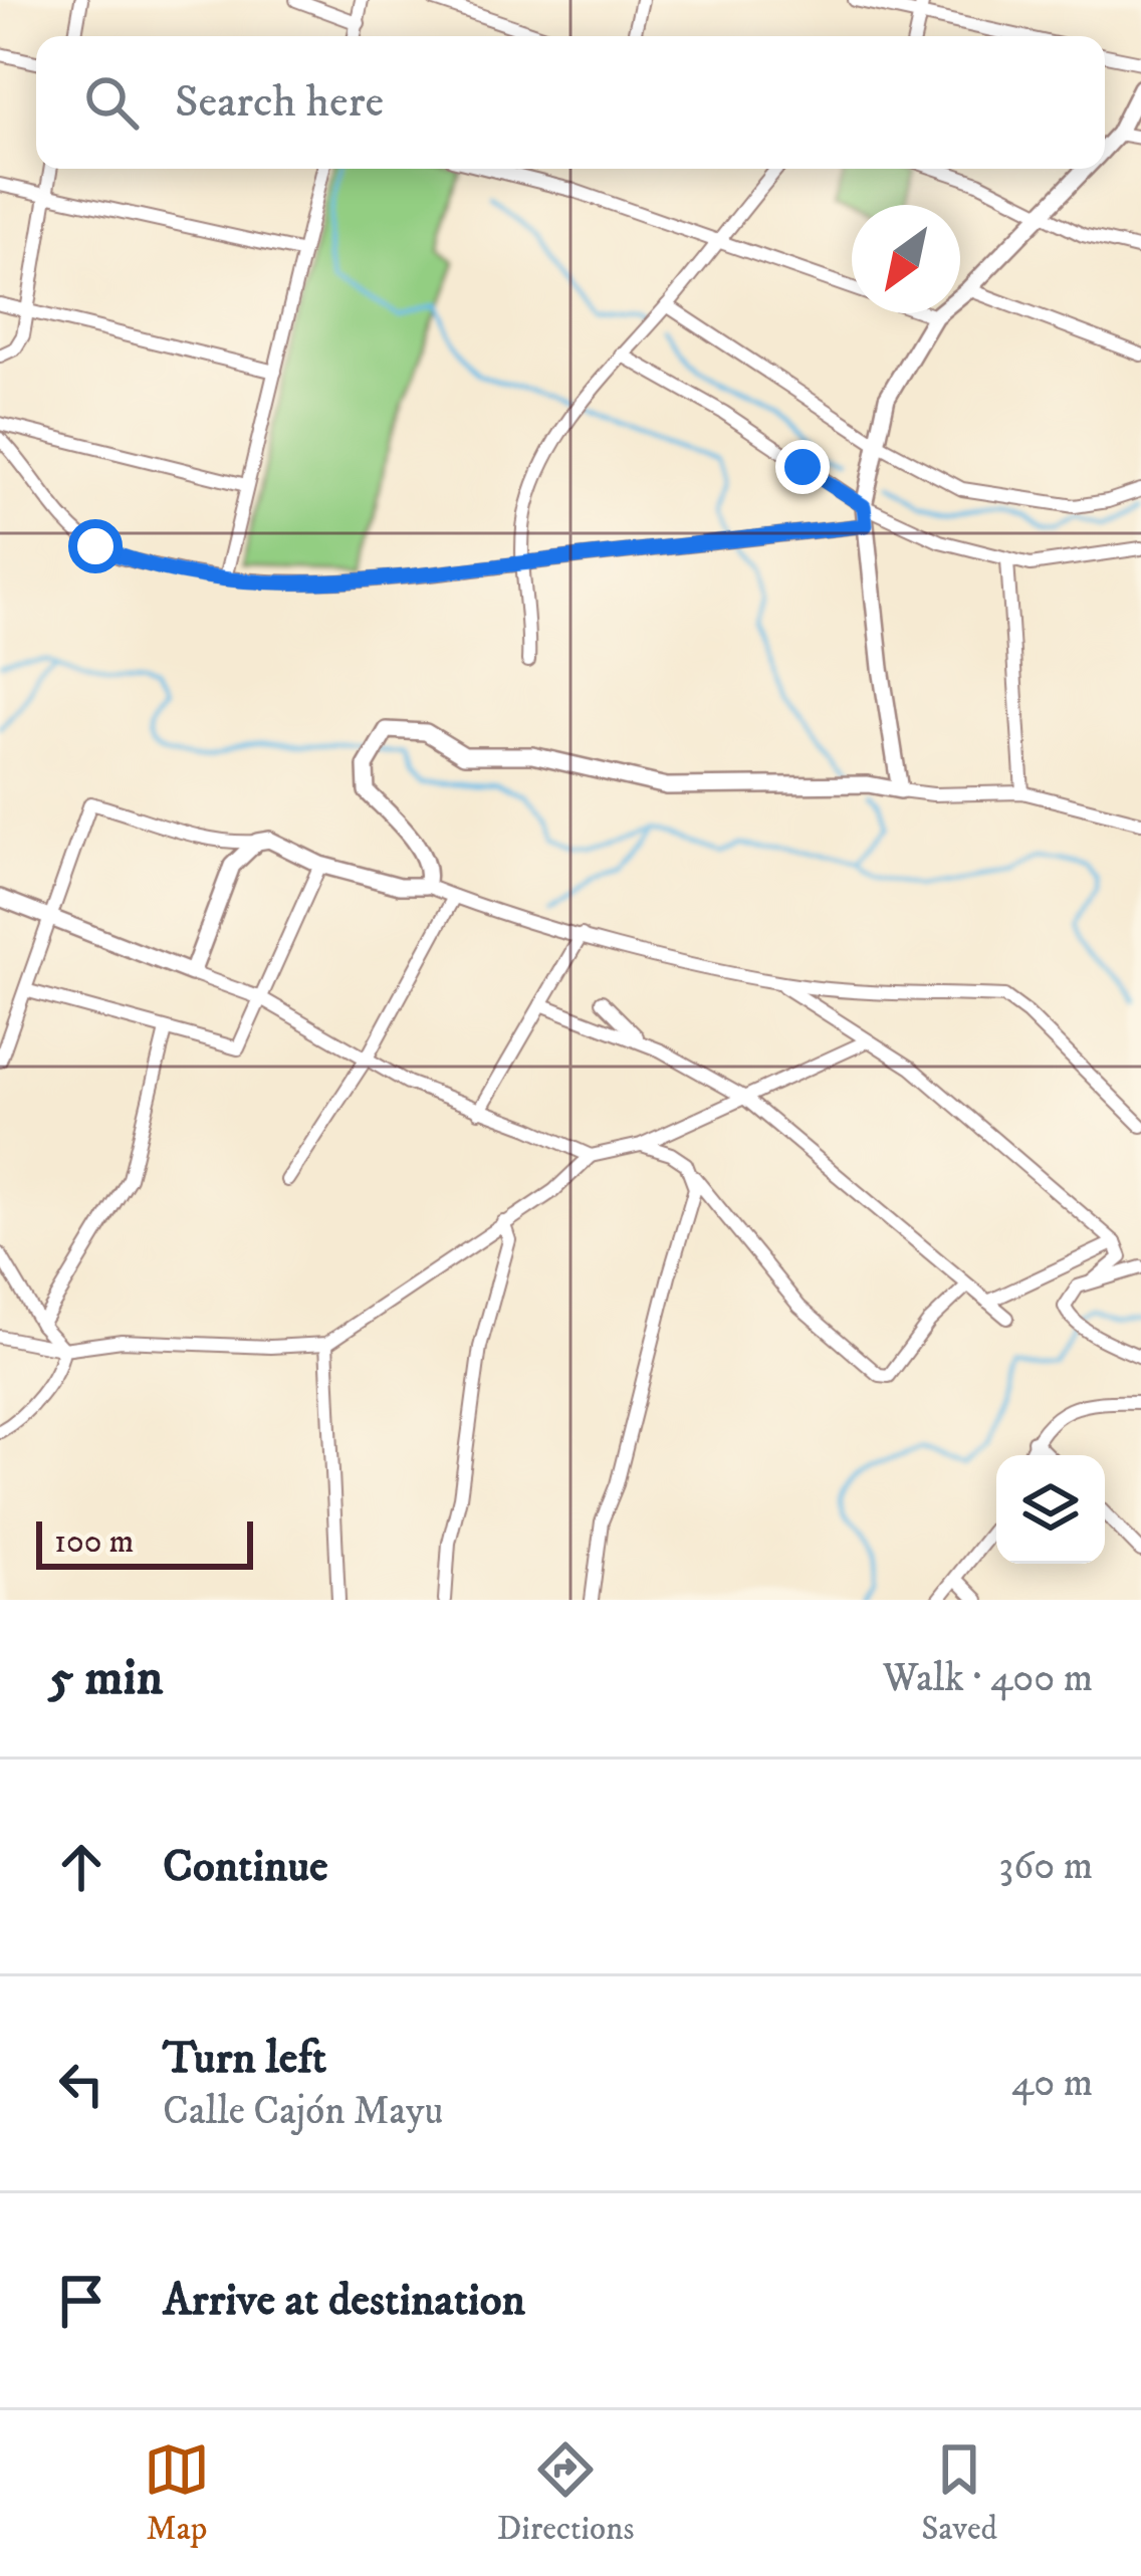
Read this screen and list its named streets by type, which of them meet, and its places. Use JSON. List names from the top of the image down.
{
  "scale_bar": "100 m",
  "north": "bottom left",
  "page": {
    "search": "Search here",
    "scale": "100 m",
    "heading": ["5 min", "Walk · 400 m"],
    "list": [
      ["Continue", "360 m"],
      ["Turn left", "Calle Cajón Mayu", "40 m"],
      "Arrive at destination"
    ],
    "nav": ["Map", "Directions", "Saved"]
  }
}
